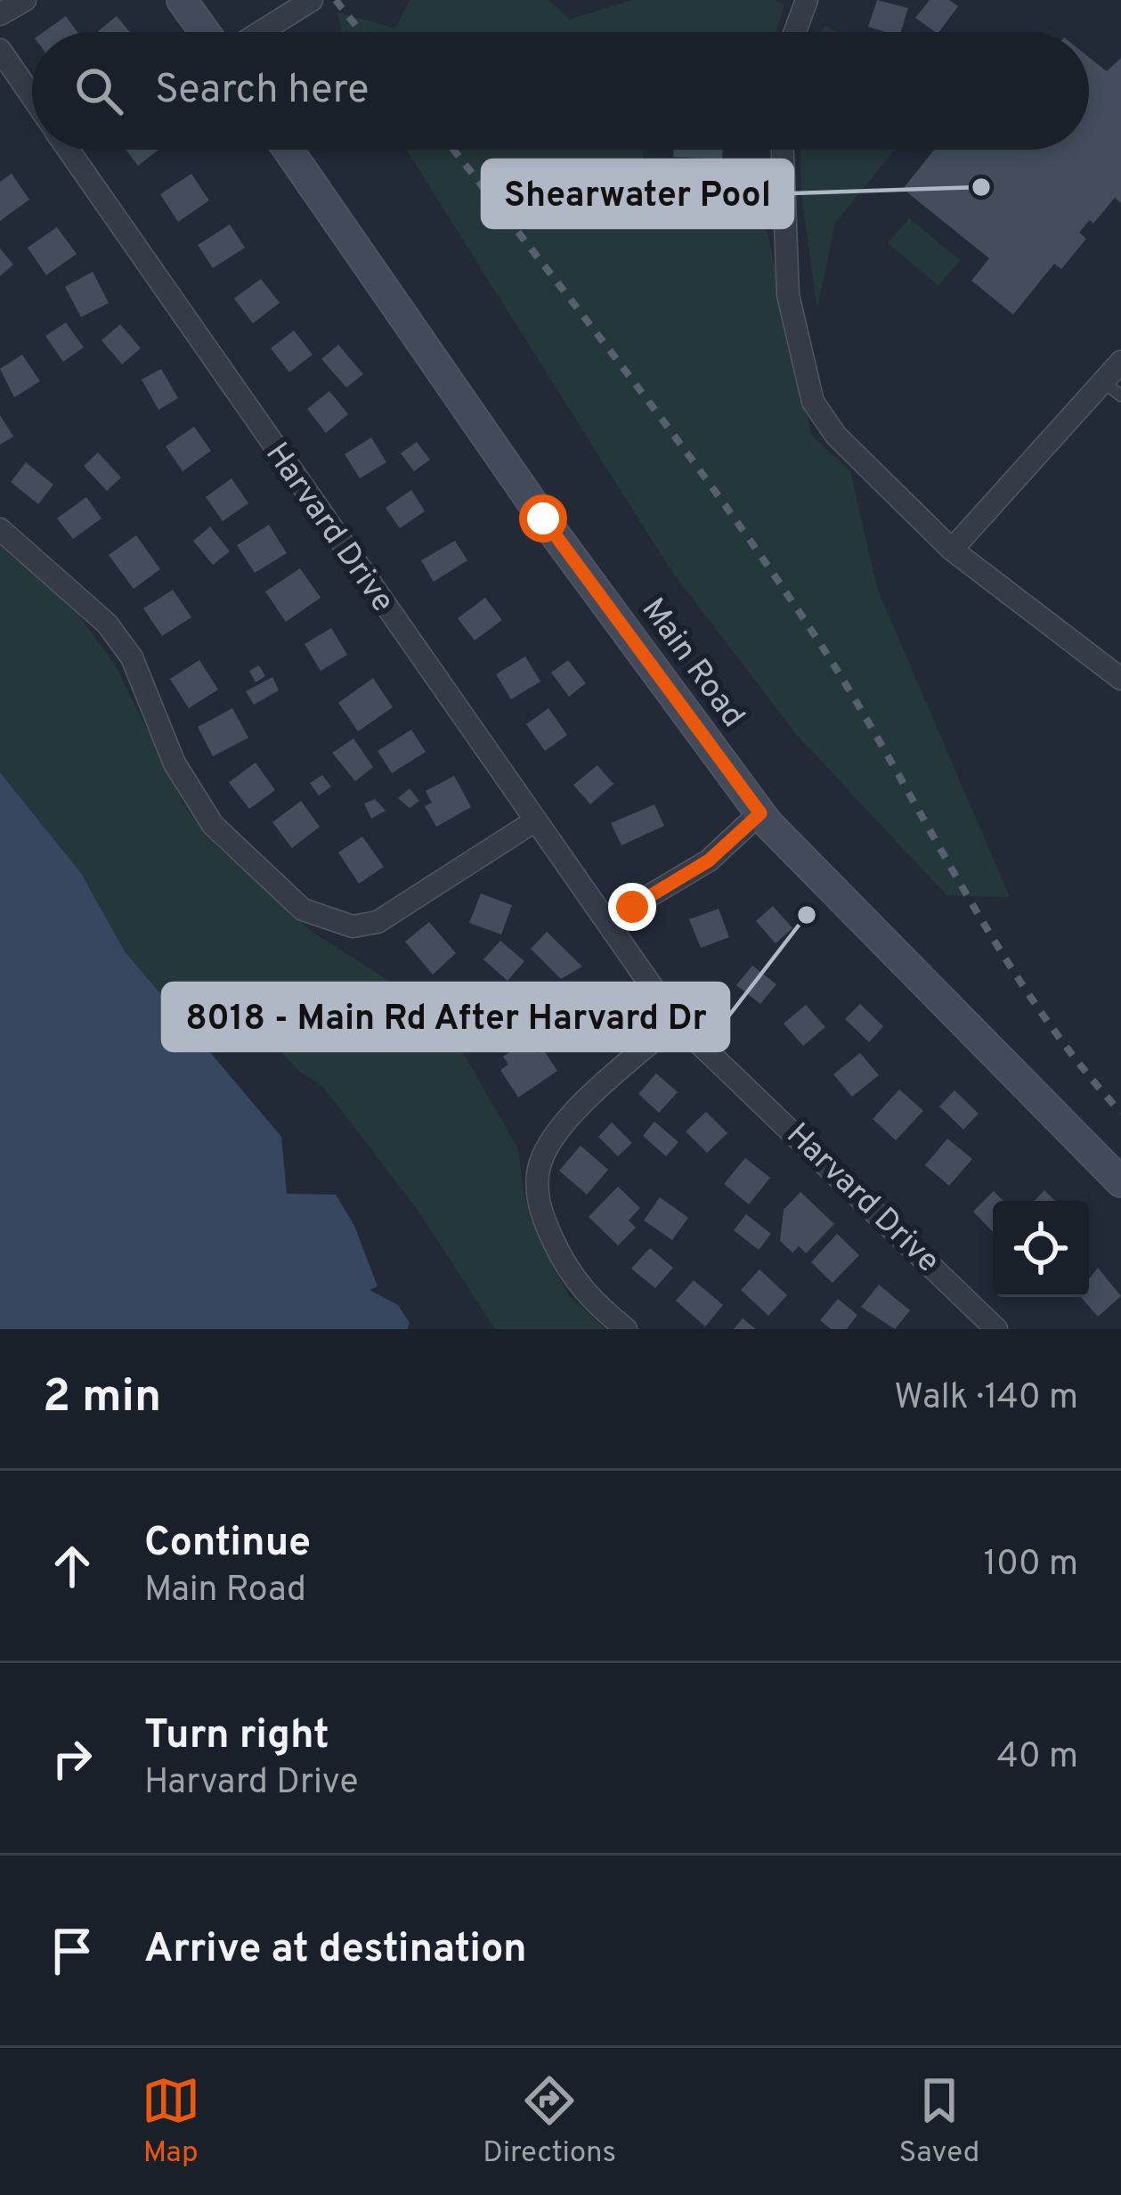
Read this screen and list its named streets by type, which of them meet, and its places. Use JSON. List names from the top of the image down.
{
  "streets": {
    "main road": ["Main Road"],
    "street": ["Harvard Drive"]
  },
  "places": ["Shearwater Pool", "8018 - Main Rd After Harvard Dr"],
  "page": {
    "search": "Search here",
    "heading": ["2 min", "Walk · 140 m"],
    "list": [
      ["Continue", "Main Road", "100 m"],
      ["Turn right", "Harvard Drive", "40 m"],
      "Arrive at destination"
    ],
    "nav": ["Map", "Directions", "Saved"]
  }
}
